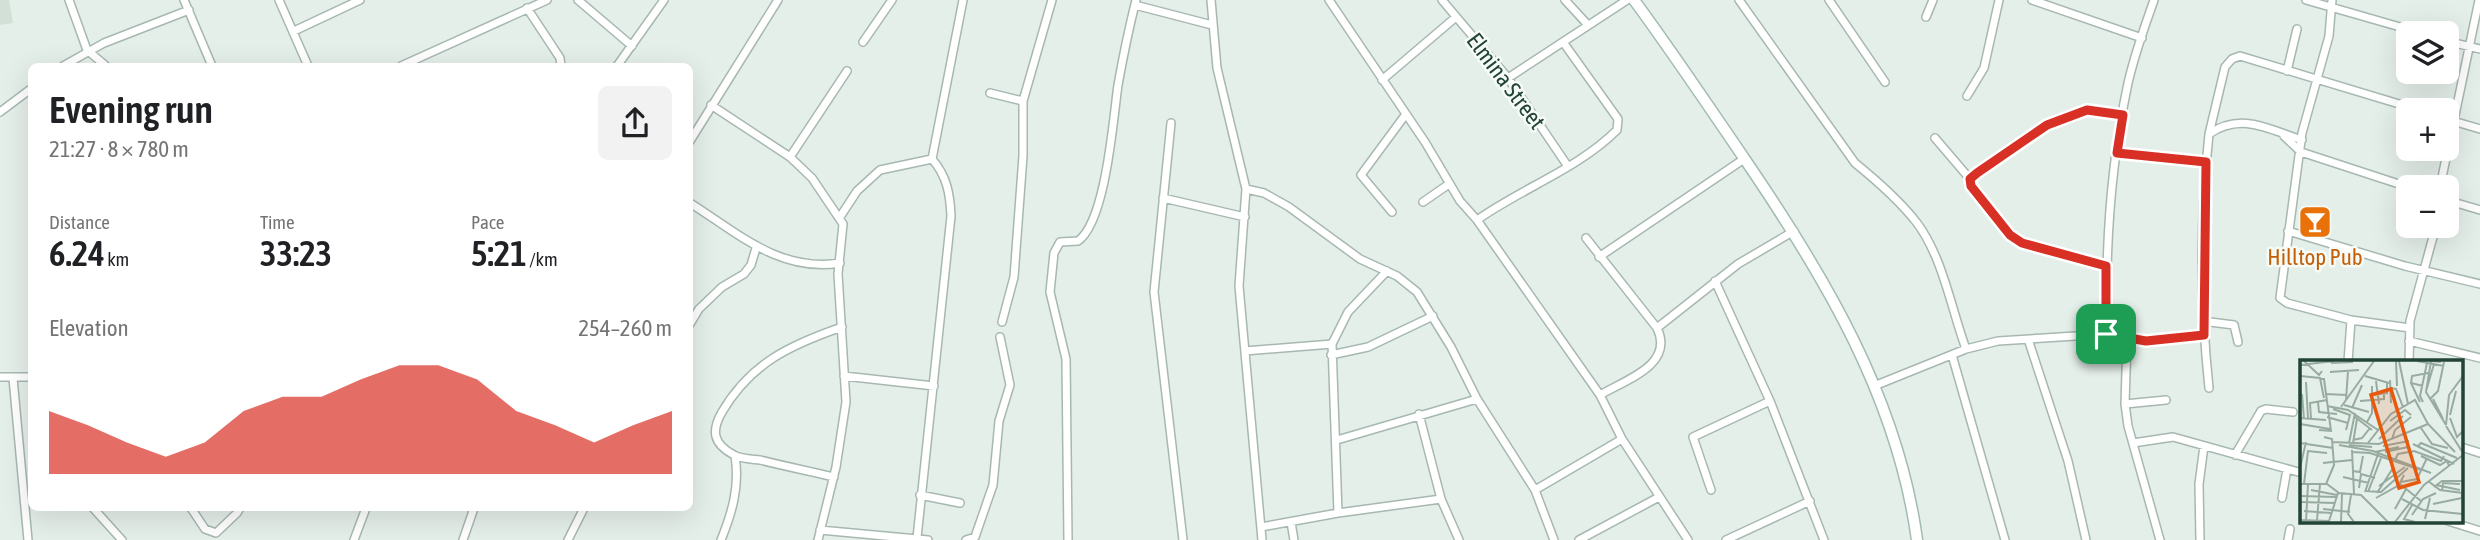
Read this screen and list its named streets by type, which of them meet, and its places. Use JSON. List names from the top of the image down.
{
  "streets": {
    "street": ["Elmina Street"]
  },
  "places": {
    "bar": ["Hilltop Pub"]
  },
  "page": {
    "map_buttons": ["+", "−"],
    "heading": ["Evening run", "21:27 · 8 × 780 m"],
    "stats": [
      ["Distance", "6.24 km"],
      ["Time", "33:23"],
      ["Pace", "5:21 /km"]
    ],
    "chart": ["Elevation", "254–260 m"]
  }
}
